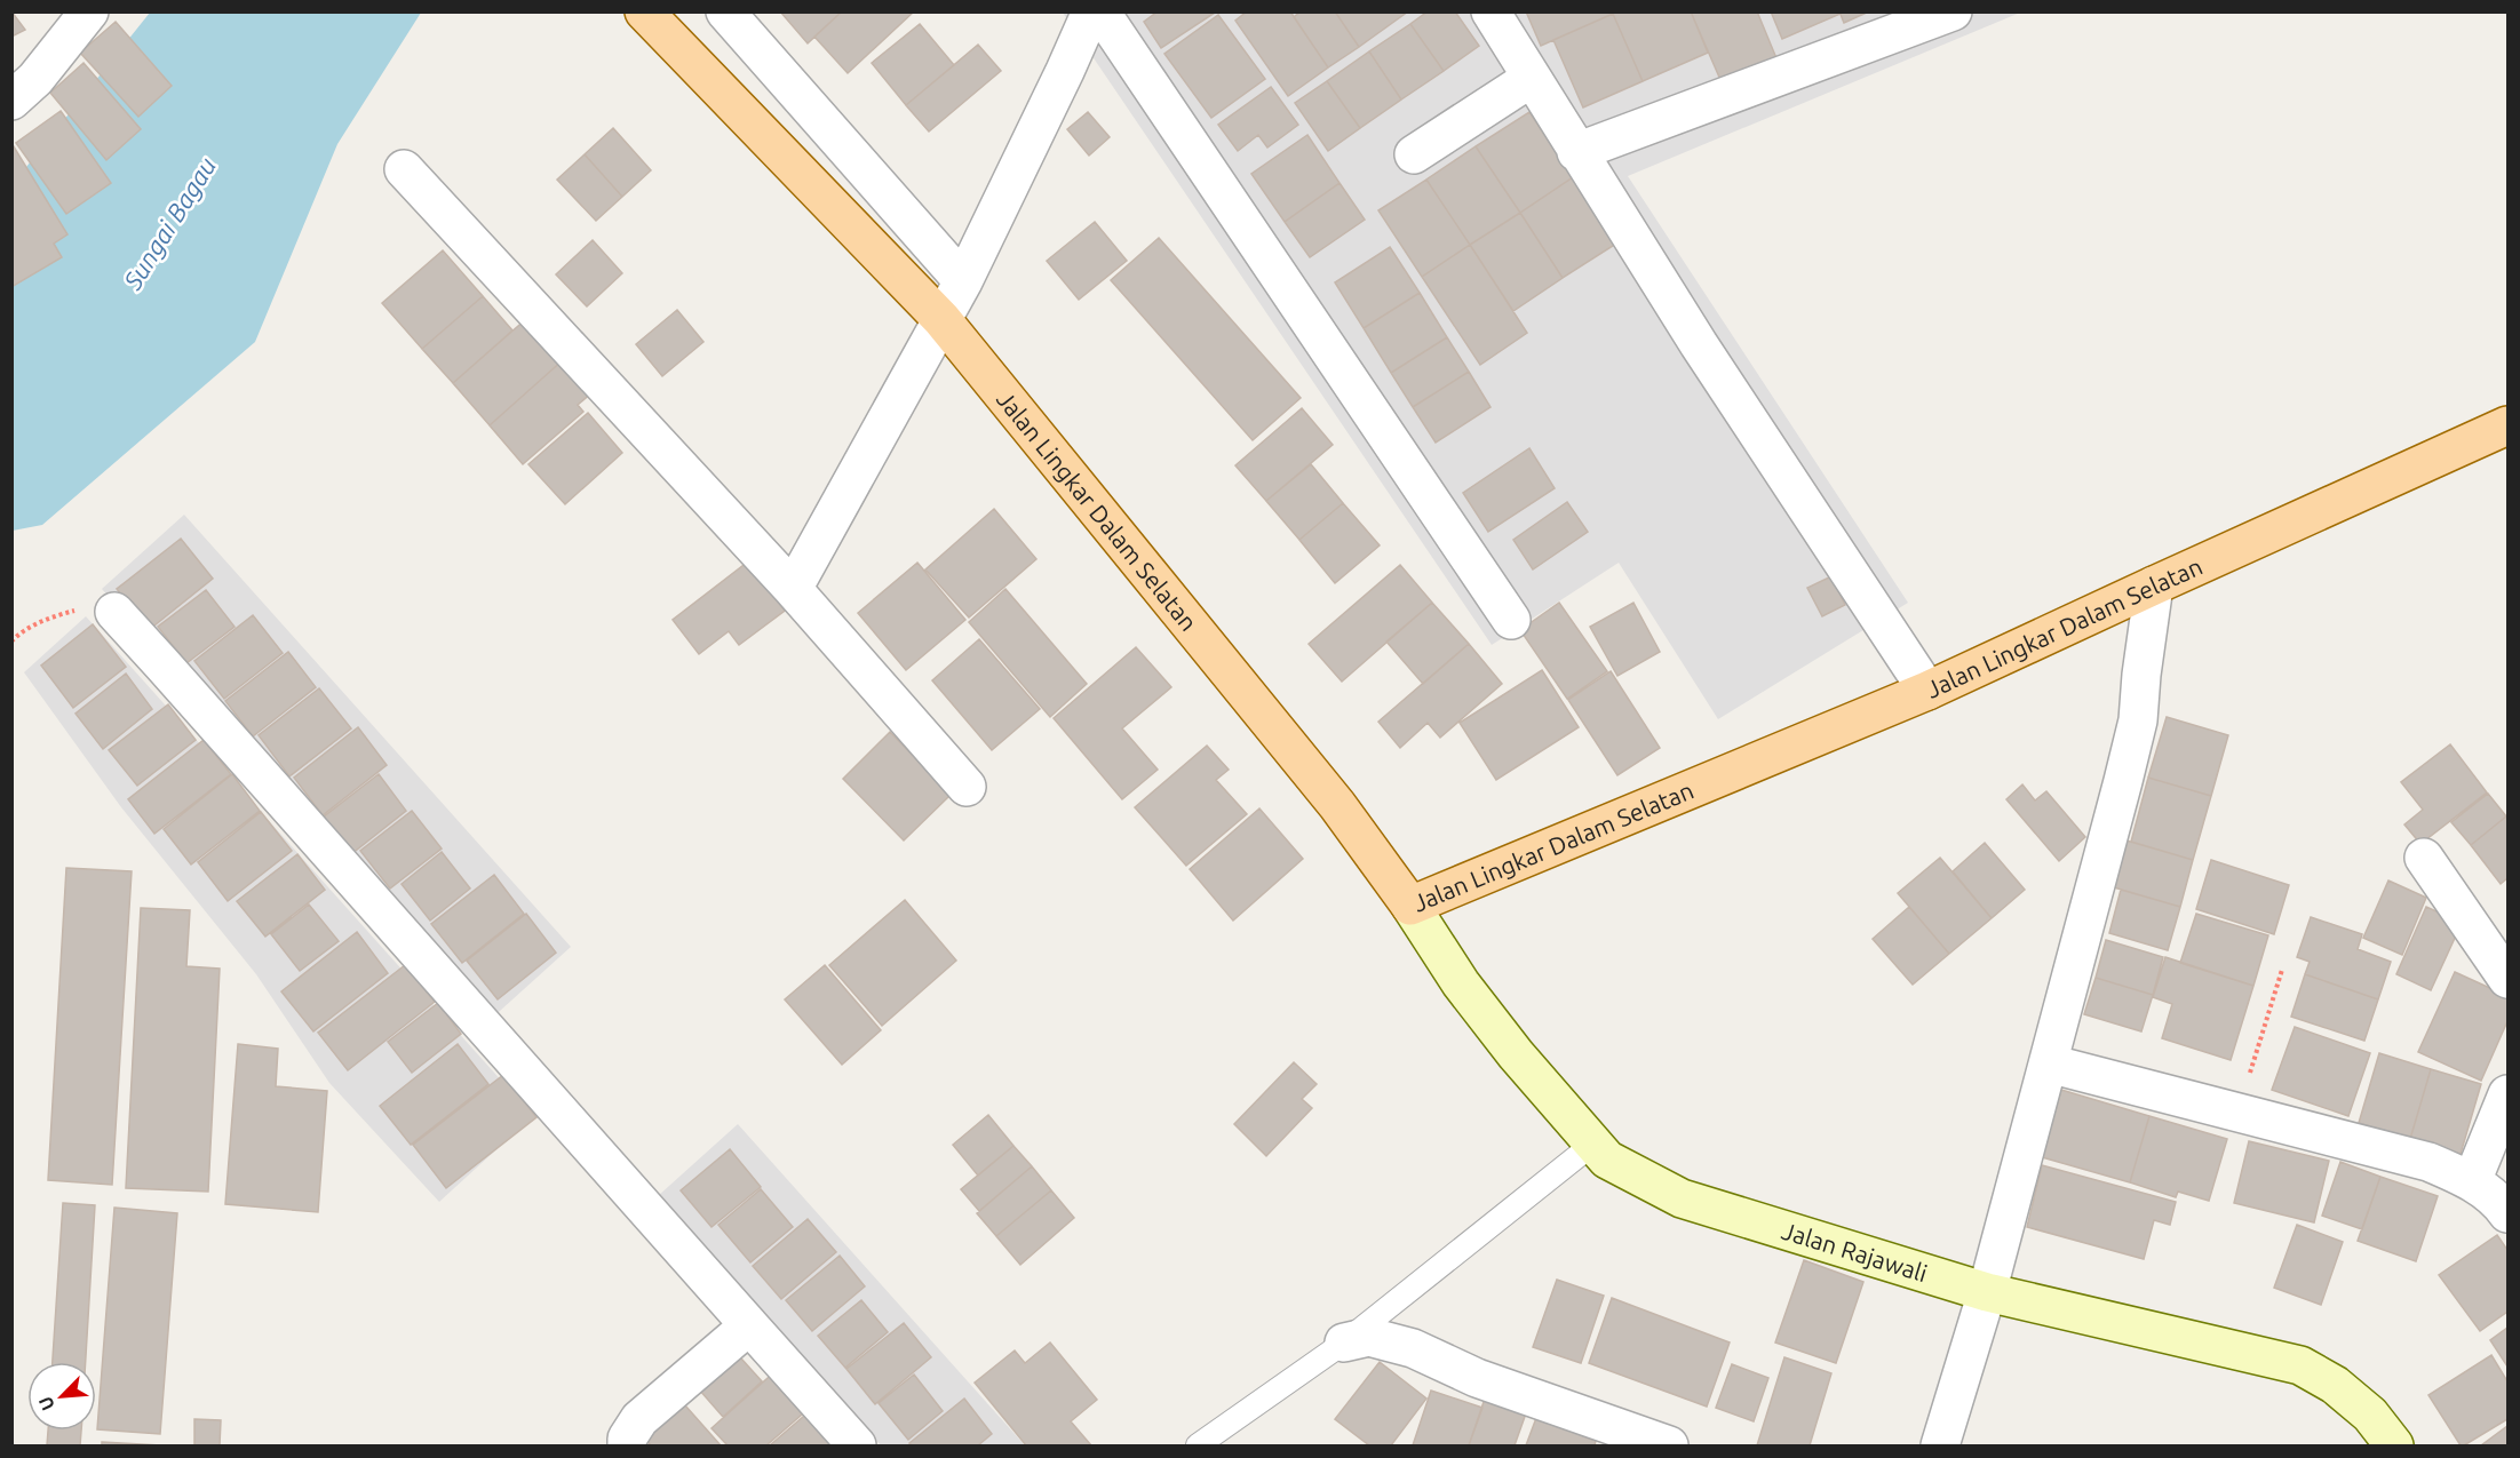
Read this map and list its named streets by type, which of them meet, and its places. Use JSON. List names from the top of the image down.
{
  "streets": {
    "main road": ["Jalan Lingkar Dalam Selatan"],
    "street": ["Jalan Rajawali"]
  },
  "crossings": [
    ["Jalan Lingkar Dalam Selatan", "Jalan Rajawali"]
  ],
  "water": ["Sungai Bagau"],
  "north": "bottom left"
}
